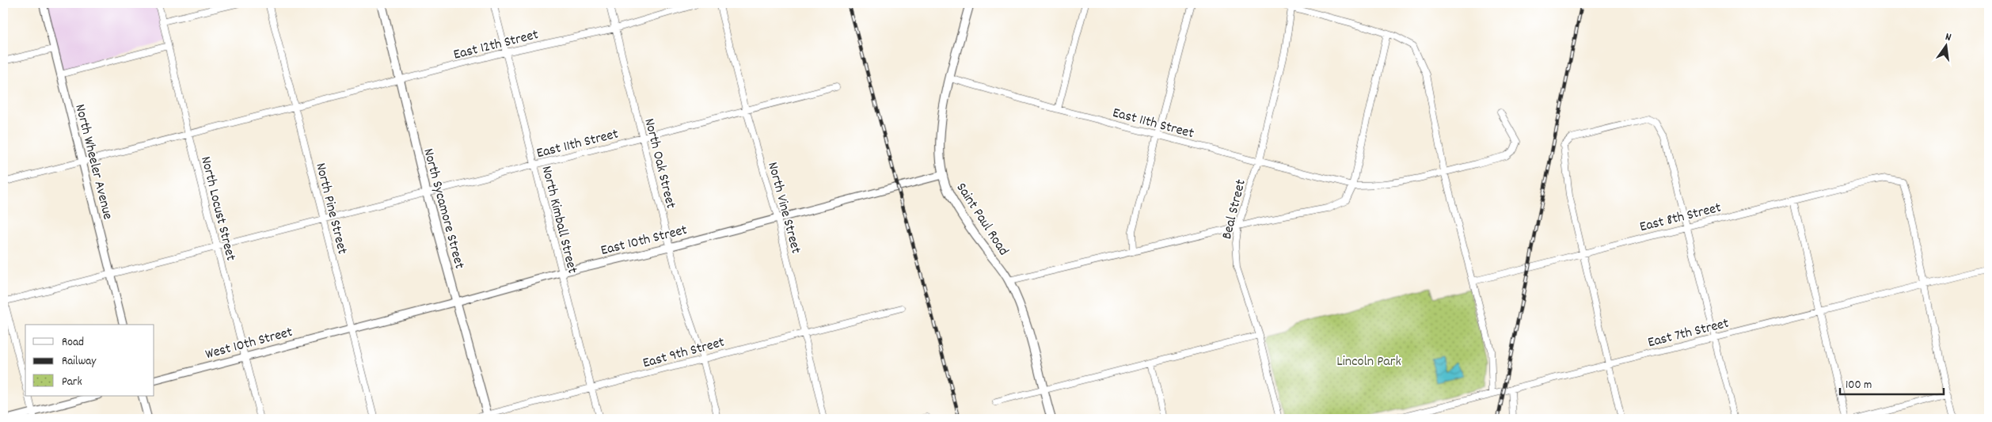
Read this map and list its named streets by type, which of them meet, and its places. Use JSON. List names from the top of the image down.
{
  "streets": {
    "main road": ["North Sycamore Street", "Saint Paul Road"],
    "street": [
      "East 12th Street",
      "East 11th Street",
      "North Wheeler Avenue",
      "North Oak Street",
      "North Vine Street",
      "North Locust Street",
      "North Pine Street",
      "Beal Street",
      "East 8th Street",
      "North Kimball Street",
      "East 10th Street",
      "East 7th Street",
      "West 10th Street",
      "East 9th Street"
    ]
  },
  "crossings": [
    ["East 12th Street", "North Wheeler Avenue"],
    ["East 12th Street", "North Oak Street"],
    ["East 12th Street", "North Locust Street"],
    ["East 12th Street", "North Pine Street"],
    ["East 12th Street", "North Sycamore Street"],
    ["East 12th Street", "North Kimball Street"],
    ["East 11th Street", "North Wheeler Avenue"],
    ["East 11th Street", "North Oak Street"],
    ["East 11th Street", "North Vine Street"],
    ["East 11th Street", "North Locust Street"],
    ["East 11th Street", "North Pine Street"],
    ["East 11th Street", "North Sycamore Street"],
    ["East 11th Street", "Beal Street"],
    ["East 11th Street", "Saint Paul Road"],
    ["East 11th Street", "North Kimball Street"],
    ["North Oak Street", "East 10th Street"],
    ["North Oak Street", "East 9th Street"],
    ["North Vine Street", "East 10th Street"],
    ["North Vine Street", "East 9th Street"],
    ["North Locust Street", "West 10th Street"],
    ["North Pine Street", "East 10th Street"],
    ["North Pine Street", "West 10th Street"],
    ["North Sycamore Street", "East 10th Street"],
    ["North Sycamore Street", "East 9th Street"],
    ["East 8th Street", "East 7th Street"],
    ["Saint Paul Road", "East 10th Street"],
    ["North Kimball Street", "East 10th Street"],
    ["North Kimball Street", "East 9th Street"],
    ["East 10th Street", "West 10th Street"]
  ],
  "parks": ["Lincoln Park"],
  "legend": ["Road", "Railway", "Park"],
  "scale_bar": "100 m",
  "north": "top"
}
